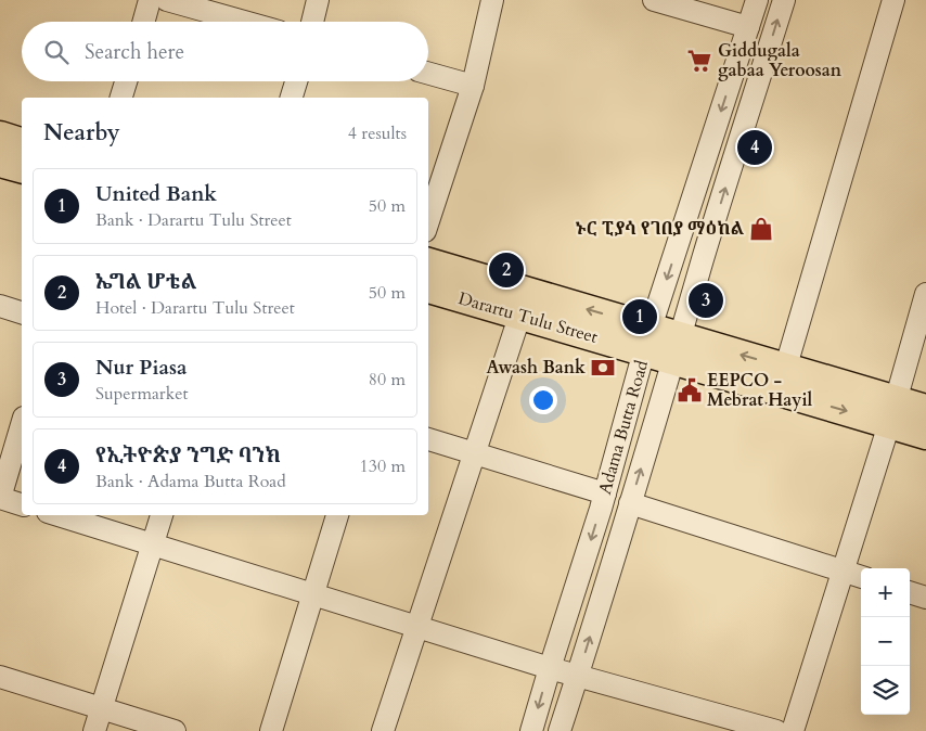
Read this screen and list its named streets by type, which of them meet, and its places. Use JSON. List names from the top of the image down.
{
  "streets": {
    "main road": ["Darartu Tulu Street"],
    "street": ["Adama Butta Road"]
  },
  "crossings": [
    ["Darartu Tulu Street", "Adama Butta Road"]
  ],
  "places": {
    "supermarket": ["Giddugala gabaa Yeroosan"],
    "shop": ["ኑር ፒያሳ የገበያ ማዕከል"],
    "bank": ["Awash Bank"],
    "public building": ["EEPCO - Mebrat Hayil"]
  },
  "page": {
    "search": "Search here",
    "heading": ["Nearby", "4 results"],
    "pins": [
      "4",
      "2",
      "3",
      "1"
    ],
    "list": [
      {
        "mark": "1",
        "name": "United Bank",
        "note": "Bank · Darartu Tulu Street",
        "value": "50 m"
      },
      {
        "mark": "2",
        "name": "ኤግል ሆቴል",
        "note": "Hotel · Darartu Tulu Street",
        "value": "50 m"
      },
      {
        "mark": "3",
        "name": "Nur Piasa",
        "note": "Supermarket",
        "value": "80 m"
      },
      {
        "mark": "4",
        "name": "የኢትዮጵያ ንግድ ባንክ",
        "note": "Bank · Adama Butta Road",
        "value": "130 m"
      }
    ],
    "map_buttons": ["+", "−"]
  }
}
